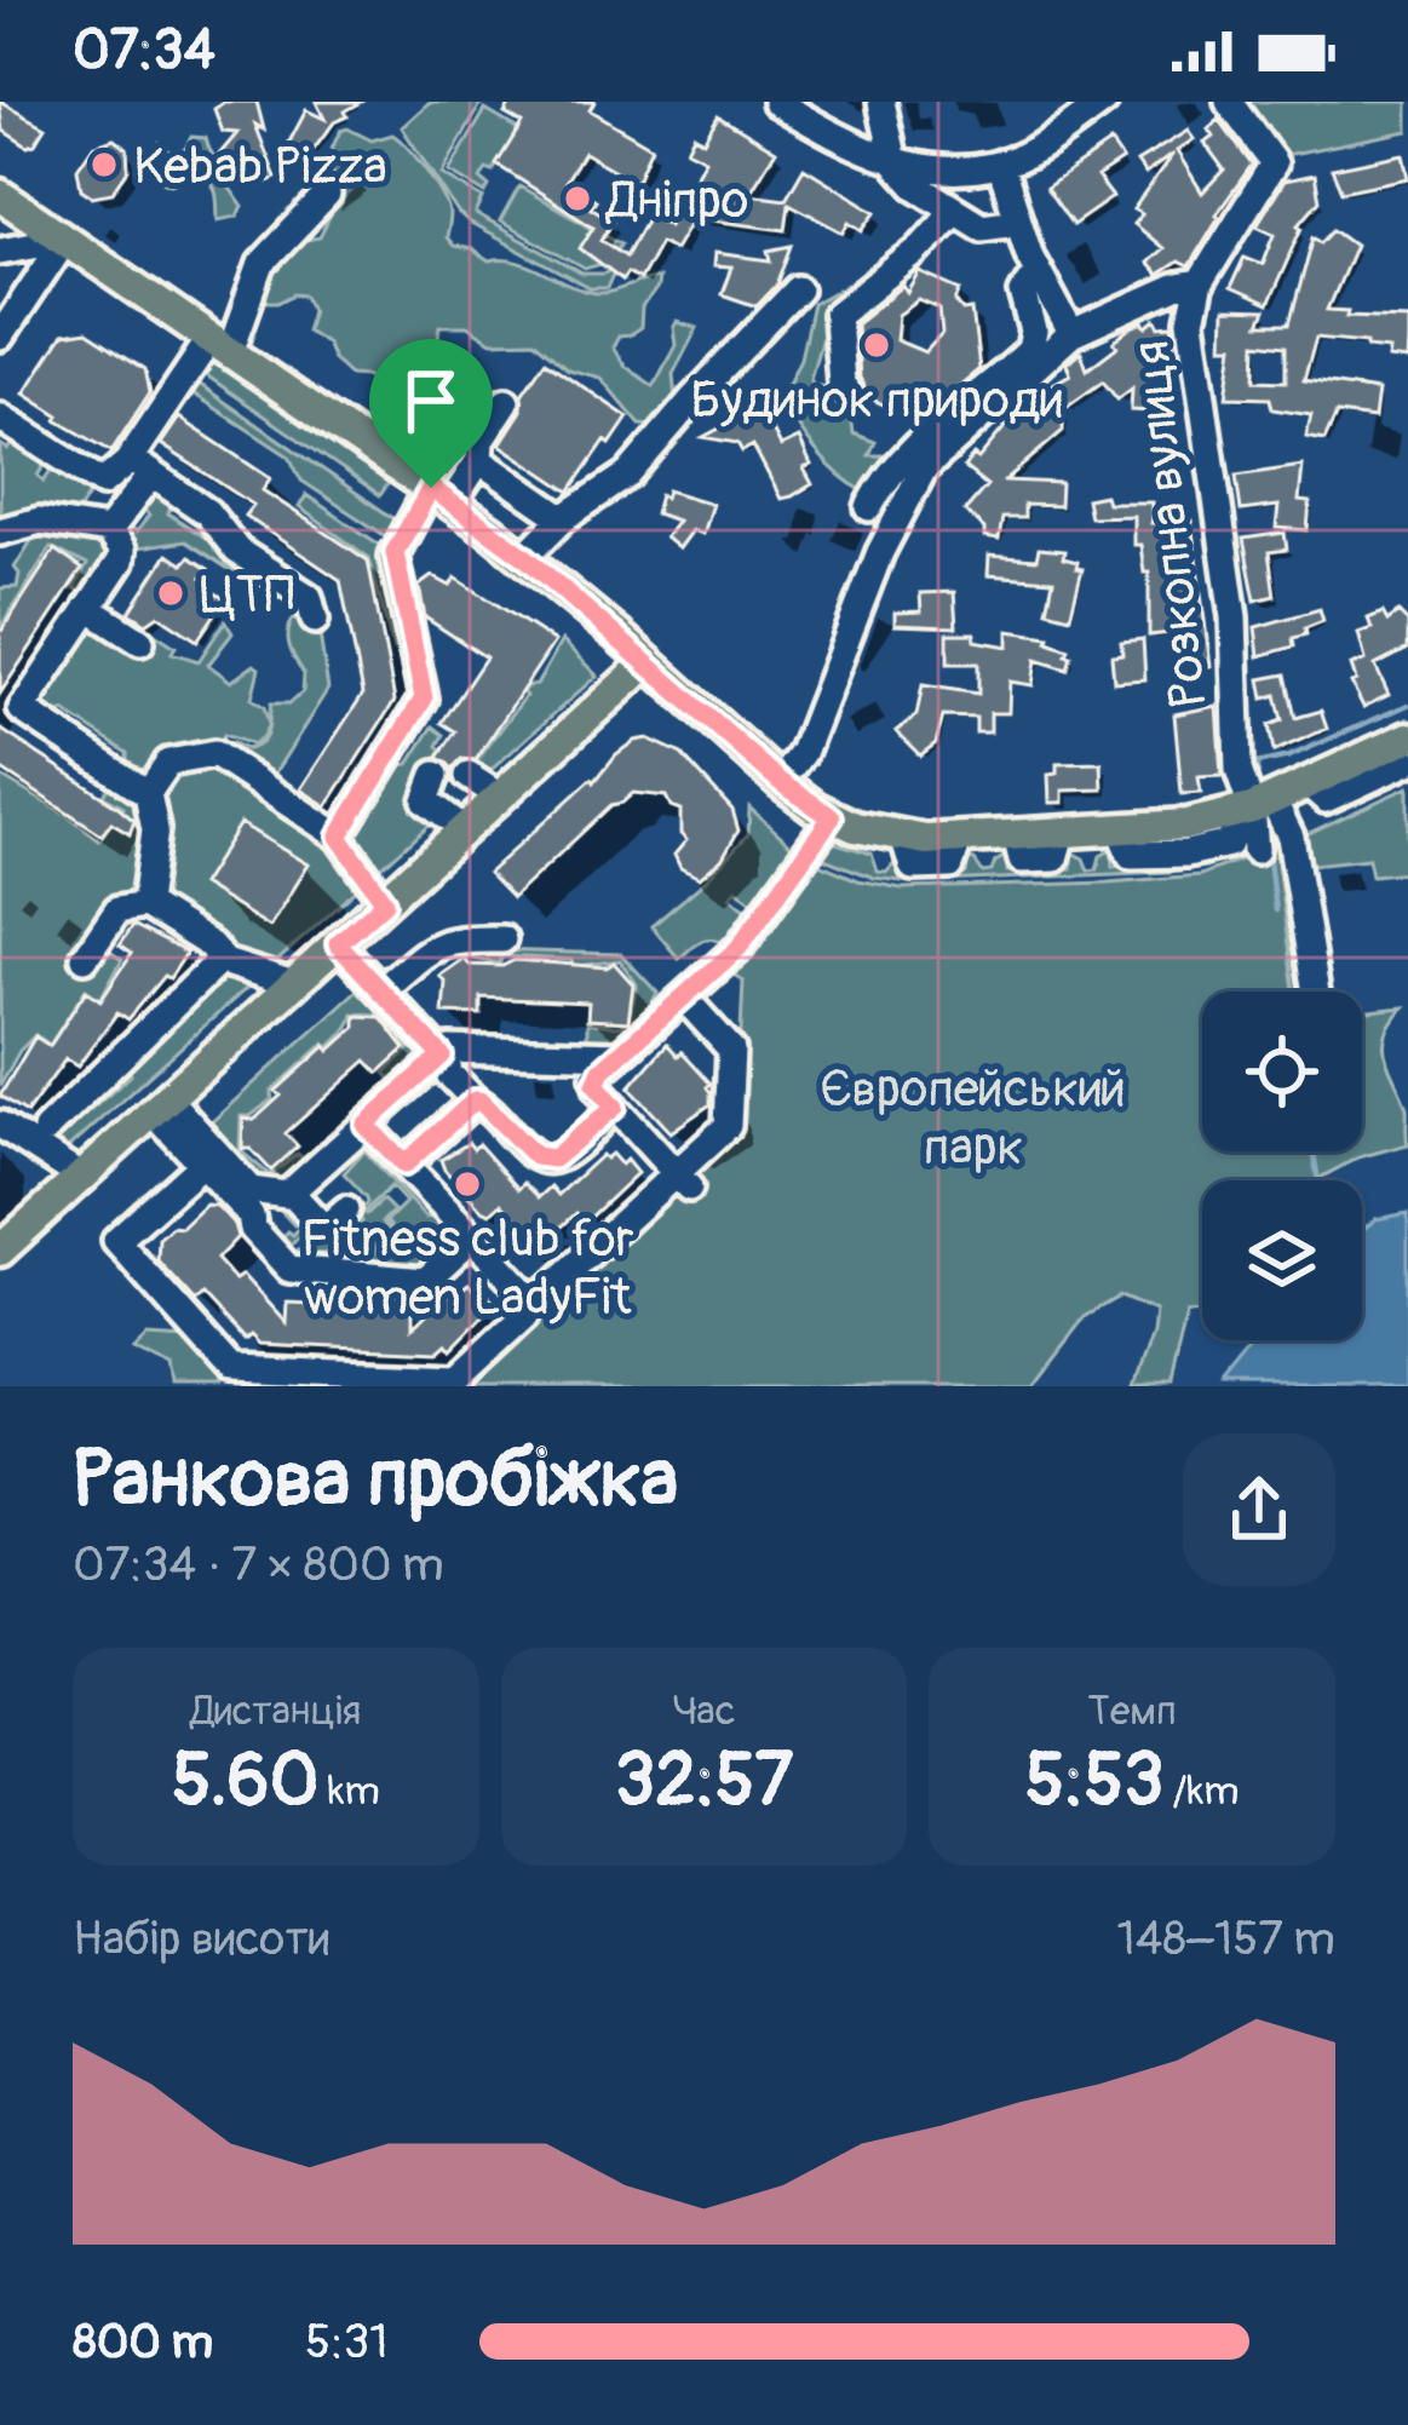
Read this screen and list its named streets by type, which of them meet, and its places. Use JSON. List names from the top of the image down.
{
  "streets": {
    "street": ["Розкопна вулиця"]
  },
  "parks": ["Європейський парк"],
  "places": [
    "Kebab Pizza",
    "Дніпро",
    "Будинок природи",
    "ЦТП",
    "Fitness club for women LadyFit"
  ],
  "page": {
    "status": "07:34",
    "heading": ["Ранкова пробіжка", "07:34 · 7 × 800 m"],
    "stats": [
      ["Дистанція", "5.60 km"],
      ["Час", "32:57"],
      ["Темп", "5:53 /km"]
    ],
    "chart": ["Набір висоти", "148–157 m"],
    "list": [
      {
        "name": "800 m",
        "note": "5:31"
      }
    ]
  }
}
